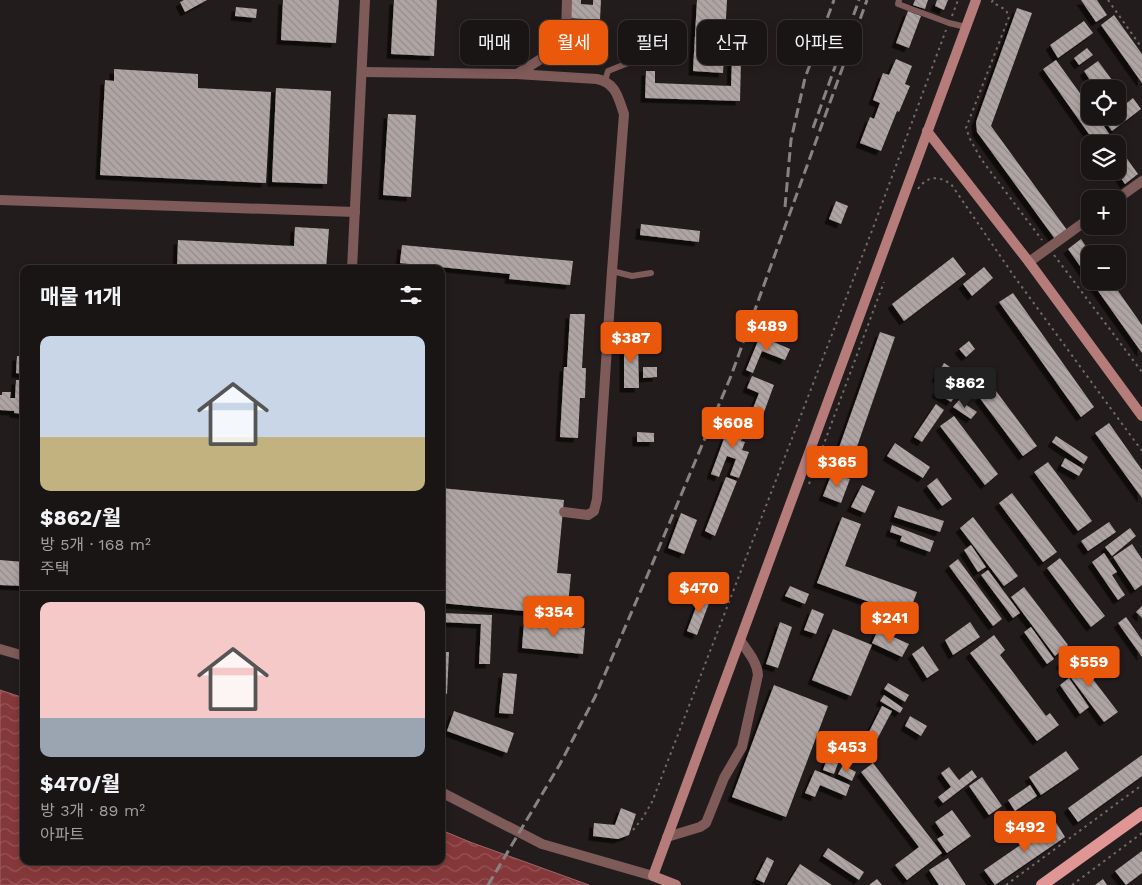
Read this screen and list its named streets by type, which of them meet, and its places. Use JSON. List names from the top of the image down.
{
  "page": {
    "chip": [
      "매매",
      "월세",
      "필터",
      "신규",
      "아파트"
    ],
    "map_buttons": ["+", "−"],
    "heading": "매물 11개",
    "price": [
      "$489",
      "$387",
      "$862",
      "$608",
      "$365",
      "$470",
      "$354",
      "$241",
      "$559",
      "$453",
      "$492"
    ],
    "list": [
      {
        "name": "$862/월",
        "note": "방 5개 · 168 m² · 주택"
      },
      {
        "name": "$470/월",
        "note": "방 3개 · 89 m² · 아파트"
      }
    ]
  }
}
